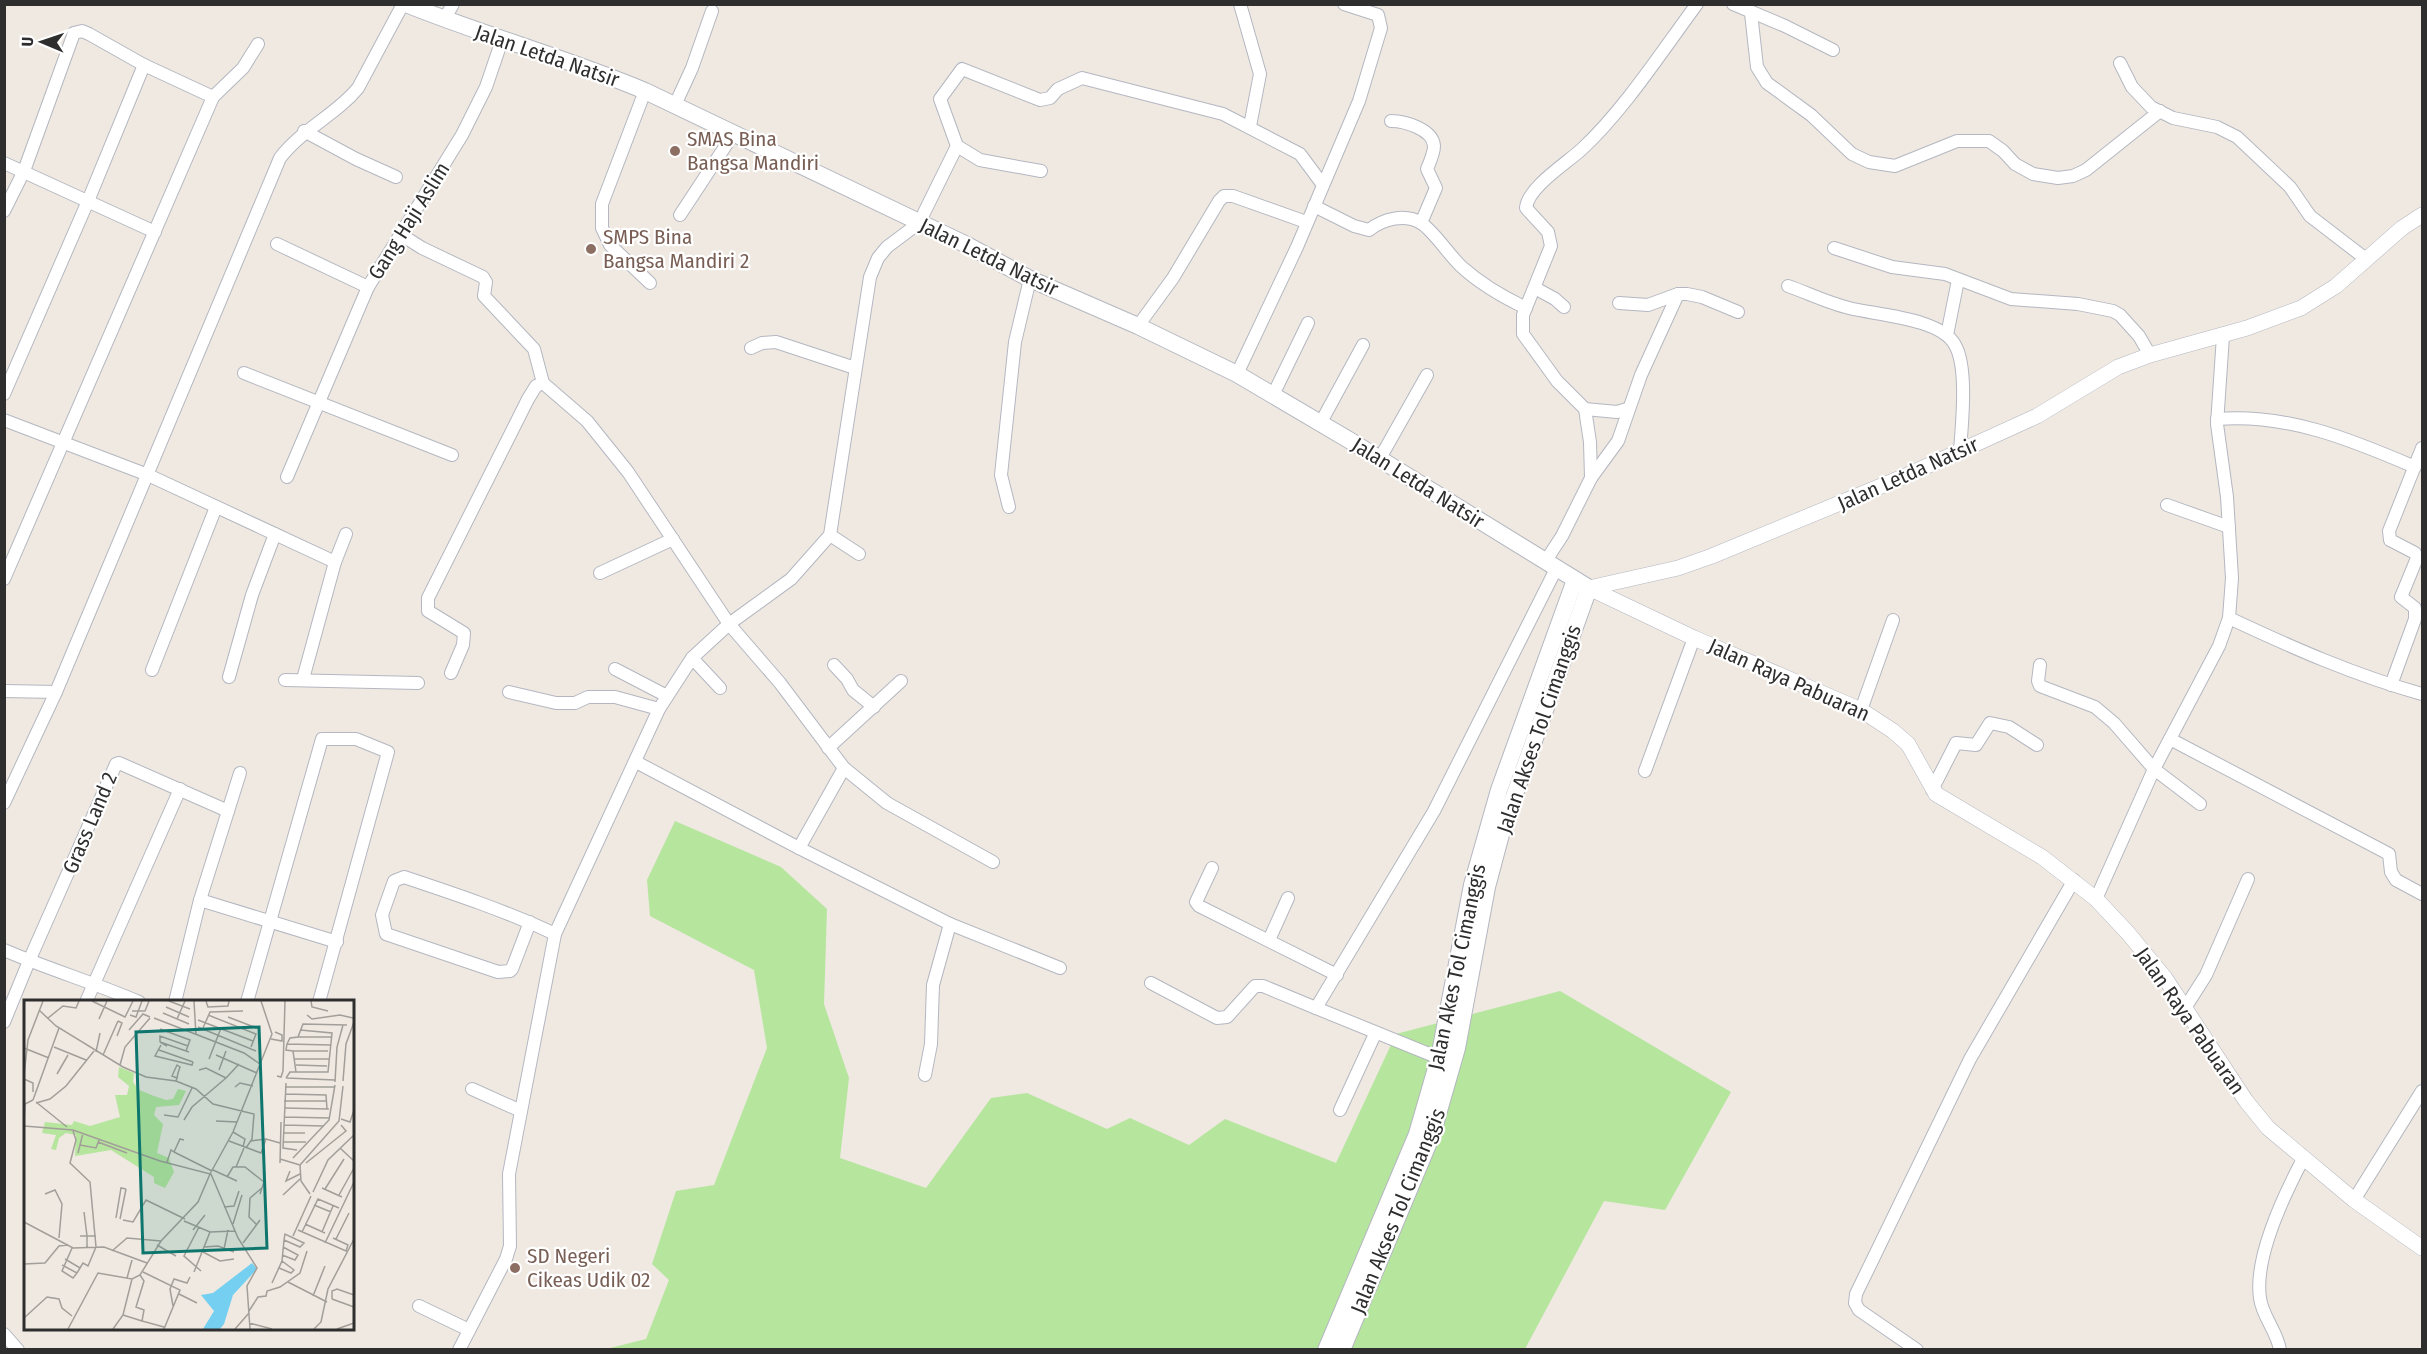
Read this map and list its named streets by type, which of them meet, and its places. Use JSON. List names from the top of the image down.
{
  "streets": {
    "main road": ["Jalan Letda Natsir", "Jalan Akses Tol Cimanggis", "Jalan Akes Tol Cimanggis"],
    "street": ["Gang Haji Aslim", "Jalan Raya Pabuaran", "Grass Land 2"]
  },
  "crossings": [
    ["Jalan Letda Natsir", "Gang Haji Aslim"],
    ["Jalan Letda Natsir", "Jalan Raya Pabuaran"],
    ["Jalan Letda Natsir", "Jalan Akses Tol Cimanggis"],
    ["Jalan Letda Natsir", "Jalan Akes Tol Cimanggis"],
    ["Jalan Raya Pabuaran", "Jalan Akses Tol Cimanggis"],
    ["Jalan Raya Pabuaran", "Jalan Akes Tol Cimanggis"],
    ["Jalan Akses Tol Cimanggis", "Jalan Akes Tol Cimanggis"]
  ],
  "places": ["SMAS Bina Bangsa Mandiri", "SMPS Bina Bangsa Mandiri 2", "SD Negeri Cikeas Udik 02"],
  "north": "left"
}
